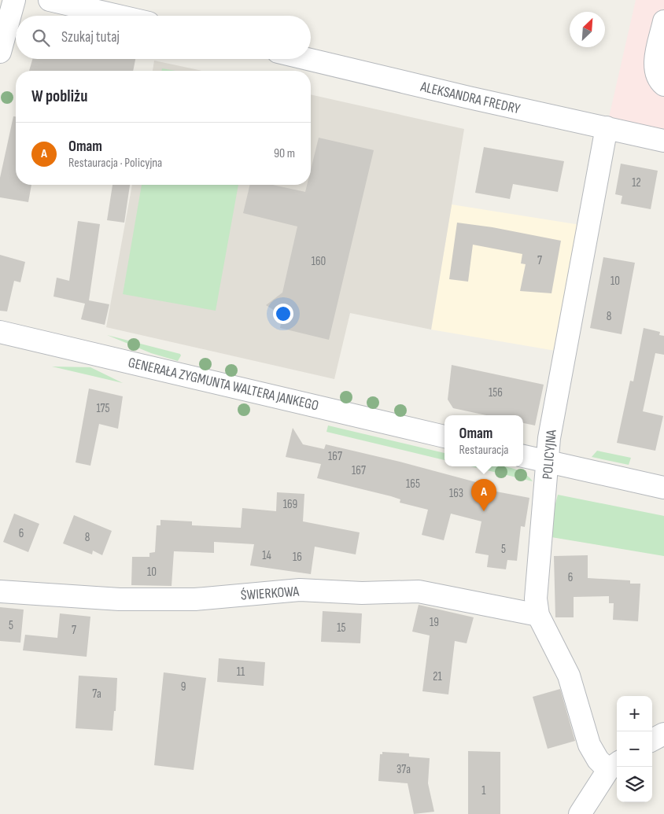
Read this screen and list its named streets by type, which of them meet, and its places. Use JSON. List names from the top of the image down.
{
  "streets": {
    "street": [
      "ALEKSANDRA FREDRY",
      "GENERAŁA ZYGMUNTA WALTERA JANKEGO",
      "POLICYJNA",
      "ŚWIERKOWA"
    ]
  },
  "crossings": [
    ["ALEKSANDRA FREDRY", "POLICYJNA"],
    ["POLICYJNA", "ŚWIERKOWA"]
  ],
  "house_numbers": [
    "12",
    "7",
    "160",
    "10",
    "8",
    "156",
    "175",
    "167",
    "167",
    "165",
    "163",
    "169",
    "6",
    "8",
    "5",
    "14",
    "16",
    "10",
    "6",
    "19",
    "5",
    "15",
    "7",
    "11",
    "21",
    "9",
    "7a",
    "37a",
    "1"
  ],
  "north": "top right",
  "page": {
    "search": "Szukaj tutaj",
    "heading": "W pobliżu",
    "list": [
      {
        "mark": "A",
        "name": "Omam",
        "note": "Restauracja · Policyjna",
        "value": "90 m"
      }
    ],
    "popup": ["Omam", "Restauracja"],
    "pins": "A",
    "map_buttons": ["+", "−"]
  }
}
